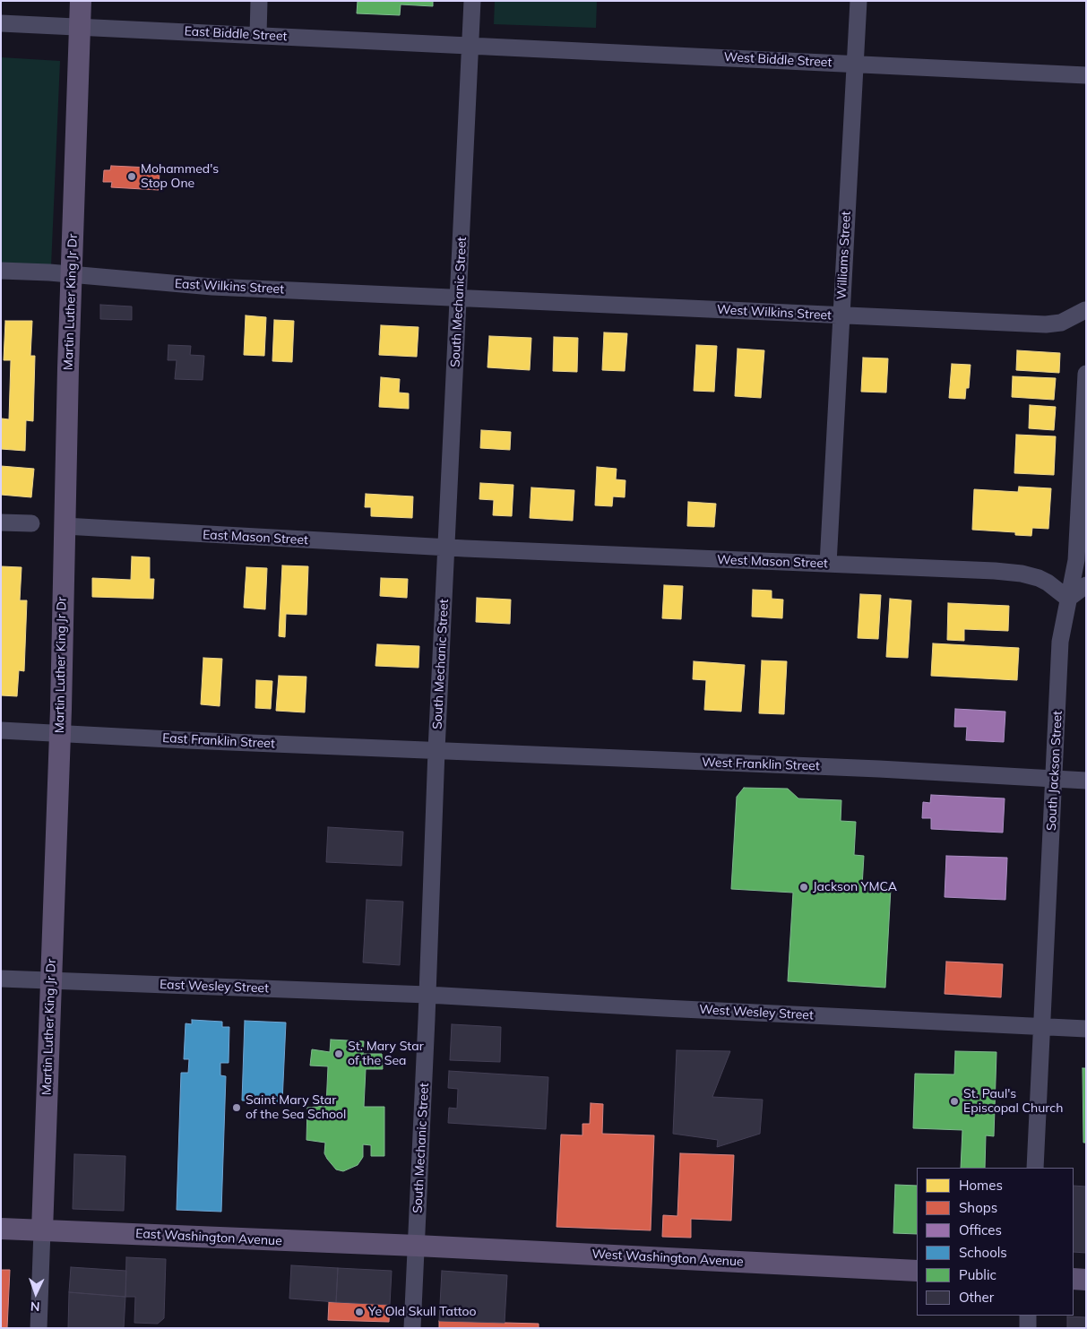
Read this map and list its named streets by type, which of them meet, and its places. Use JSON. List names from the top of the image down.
{
  "streets": {
    "main road": ["Martin Luther King Jr Dr", "East Washington Avenue", "West Washington Avenue"],
    "street": [
      "East Biddle Street",
      "West Biddle Street",
      "Williams Street",
      "East Wilkins Street",
      "South Mechanic Street",
      "West Wilkins Street",
      "East Mason Street",
      "West Mason Street",
      "East Franklin Street",
      "West Franklin Street",
      "South Jackson Street",
      "East Wesley Street",
      "West Wesley Street"
    ]
  },
  "crossings": [
    ["East Biddle Street", "West Biddle Street"],
    ["East Biddle Street", "Martin Luther King Jr Dr"],
    ["East Biddle Street", "South Mechanic Street"],
    ["West Biddle Street", "Williams Street"],
    ["West Biddle Street", "South Mechanic Street"],
    ["Williams Street", "West Wilkins Street"],
    ["Williams Street", "West Mason Street"],
    ["East Wilkins Street", "Martin Luther King Jr Dr"],
    ["East Wilkins Street", "South Mechanic Street"],
    ["East Wilkins Street", "West Wilkins Street"],
    ["Martin Luther King Jr Dr", "East Mason Street"],
    ["Martin Luther King Jr Dr", "East Franklin Street"],
    ["Martin Luther King Jr Dr", "East Wesley Street"],
    ["Martin Luther King Jr Dr", "East Washington Avenue"],
    ["South Mechanic Street", "West Wilkins Street"],
    ["South Mechanic Street", "East Mason Street"],
    ["South Mechanic Street", "West Mason Street"],
    ["South Mechanic Street", "East Franklin Street"],
    ["South Mechanic Street", "West Franklin Street"],
    ["South Mechanic Street", "East Wesley Street"],
    ["South Mechanic Street", "West Wesley Street"],
    ["South Mechanic Street", "East Washington Avenue"],
    ["South Mechanic Street", "West Washington Avenue"],
    ["East Mason Street", "West Mason Street"],
    ["West Mason Street", "South Jackson Street"],
    ["East Franklin Street", "West Franklin Street"],
    ["West Franklin Street", "South Jackson Street"],
    ["South Jackson Street", "West Wesley Street"],
    ["East Wesley Street", "West Wesley Street"],
    ["East Washington Avenue", "West Washington Avenue"]
  ],
  "places": [
    "Mohammed's Stop One",
    "Jackson YMCA",
    "St. Mary Star of the Sea",
    "St. Paul's Episcopal Church",
    "Saint Mary Star of the Sea School",
    "Ye Old Skull Tattoo"
  ],
  "legend": [
    "Homes",
    "Shops",
    "Offices",
    "Schools",
    "Public",
    "Other"
  ],
  "north": "bottom"
}
